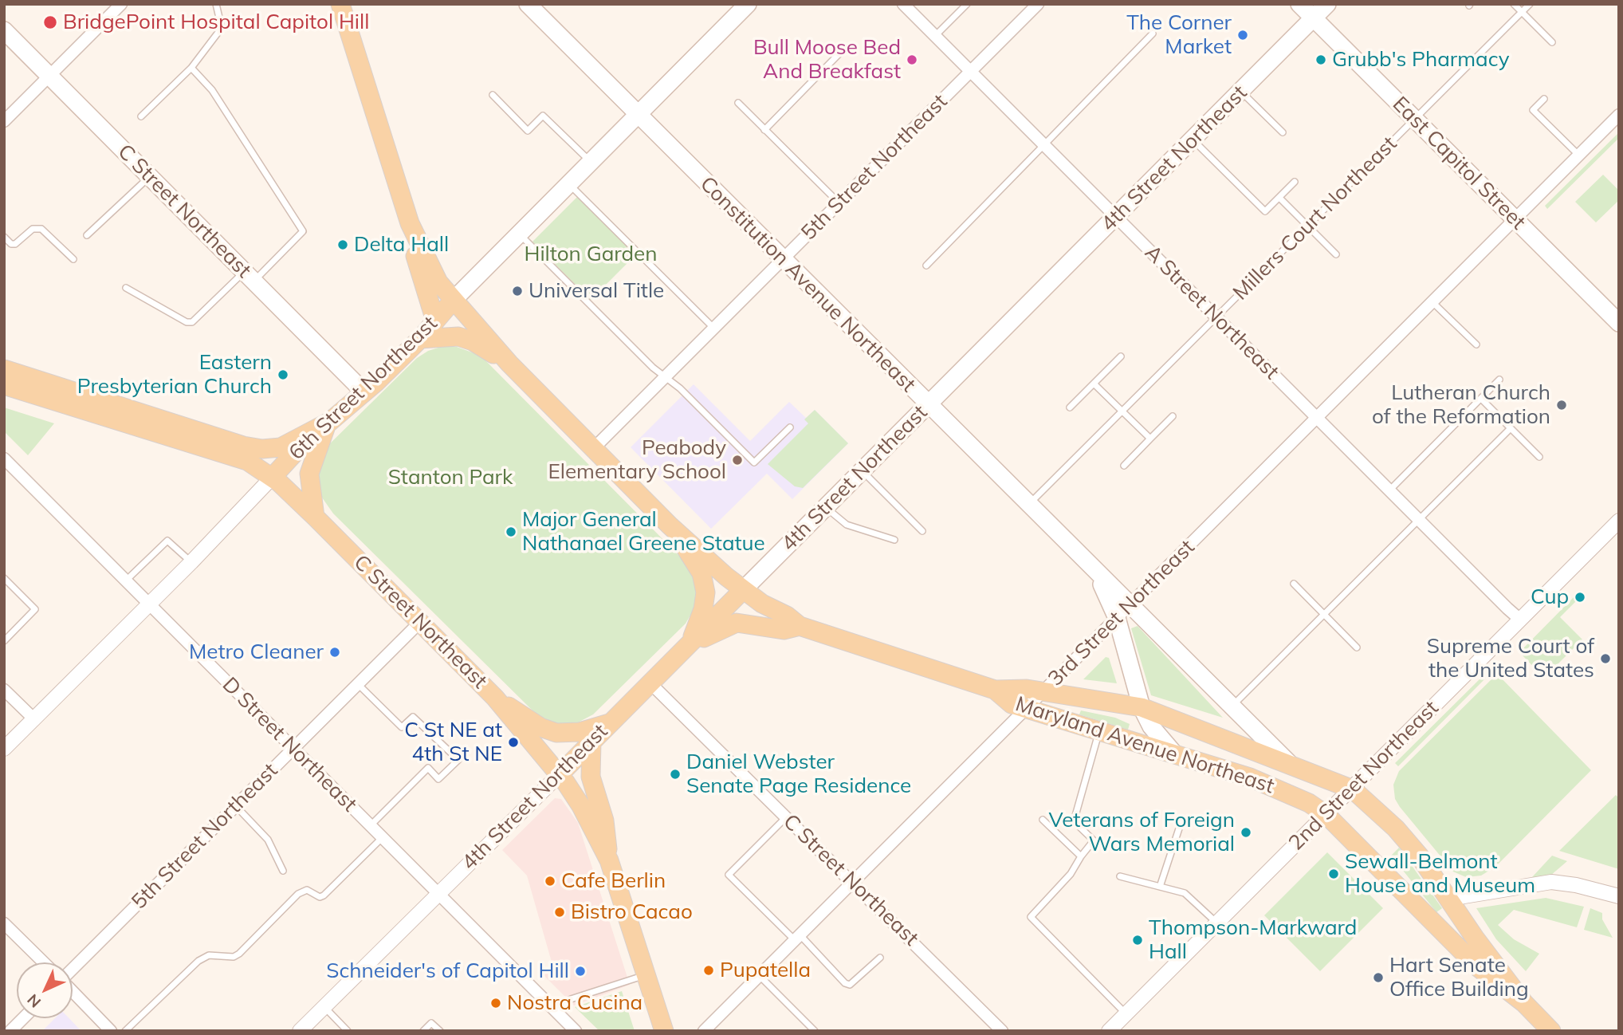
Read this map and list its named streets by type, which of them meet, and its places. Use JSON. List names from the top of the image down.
{
  "streets": {
    "main road": [
      "4th Street Northeast",
      "East Capitol Street",
      "C Street Northeast",
      "Constitution Avenue Northeast",
      "6th Street Northeast",
      "Maryland Avenue Northeast"
    ],
    "street": [
      "5th Street Northeast",
      "A Street Northeast",
      "3rd Street Northeast",
      "D Street Northeast",
      "2nd Street Northeast"
    ],
    "lane": ["Millers Court Northeast"]
  },
  "crossings": [
    ["4th Street Northeast", "East Capitol Street"],
    ["4th Street Northeast", "C Street Northeast"],
    ["4th Street Northeast", "Constitution Avenue Northeast"],
    ["4th Street Northeast", "A Street Northeast"],
    ["4th Street Northeast", "D Street Northeast"],
    ["4th Street Northeast", "Maryland Avenue Northeast"],
    ["East Capitol Street", "Millers Court Northeast"],
    ["East Capitol Street", "3rd Street Northeast"],
    ["5th Street Northeast", "C Street Northeast"],
    ["5th Street Northeast", "Constitution Avenue Northeast"],
    ["5th Street Northeast", "A Street Northeast"],
    ["5th Street Northeast", "D Street Northeast"],
    ["C Street Northeast", "6th Street Northeast"],
    ["C Street Northeast", "3rd Street Northeast"],
    ["Millers Court Northeast", "Constitution Avenue Northeast"],
    ["Millers Court Northeast", "A Street Northeast"],
    ["Constitution Avenue Northeast", "6th Street Northeast"],
    ["Constitution Avenue Northeast", "3rd Street Northeast"],
    ["Constitution Avenue Northeast", "Maryland Avenue Northeast"],
    ["A Street Northeast", "3rd Street Northeast"],
    ["A Street Northeast", "2nd Street Northeast"],
    ["6th Street Northeast", "D Street Northeast"],
    ["3rd Street Northeast", "Maryland Avenue Northeast"],
    ["Maryland Avenue Northeast", "2nd Street Northeast"]
  ],
  "parks": ["Hilton Garden", "Stanton Park"],
  "places": [
    "BridgePoint Hospital Capitol Hill",
    "The Corner Market",
    "Bull Moose Bed And Breakfast",
    "Grubb's Pharmacy",
    "Delta Hall",
    "Universal Title",
    "Eastern Presbyterian Church",
    "Lutheran Church of the Reformation",
    "Peabody Elementary School",
    "Major General Nathanael Greene Statue",
    "Cup",
    "Metro Cleaner",
    "Supreme Court of the United States",
    "C St NE at 4th St NE",
    "Daniel Webster Senate Page Residence",
    "Veterans of Foreign Wars Memorial",
    "Sewall-Belmont House and Museum",
    "Cafe Berlin",
    "Bistro Cacao",
    "Thompson-Markward Hall",
    "Pupatella",
    "Schneider's of Capitol Hill",
    "Hart Senate Office Building",
    "Nostra Cucina"
  ],
  "north": "bottom left"
}
